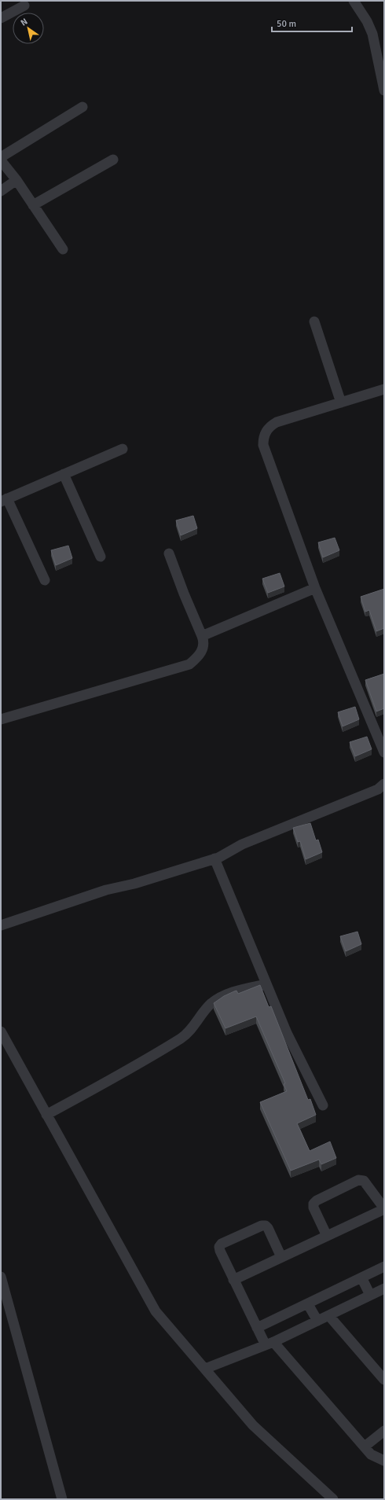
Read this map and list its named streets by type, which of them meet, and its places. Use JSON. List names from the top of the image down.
{
  "scale_bar": "50 m",
  "north": "top left"
}
